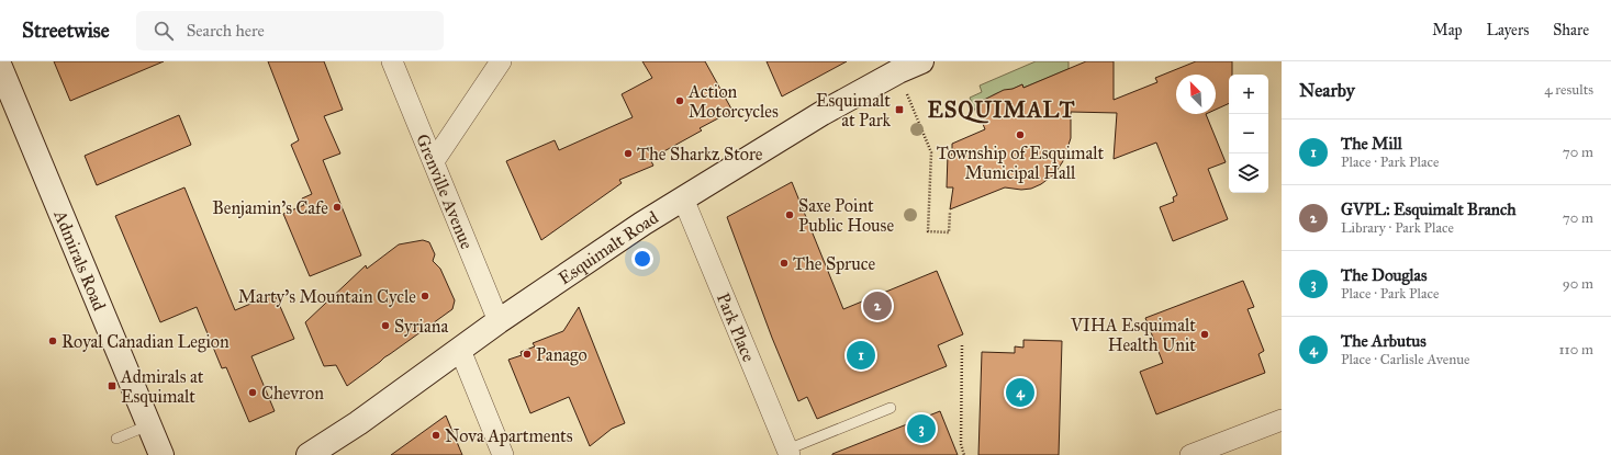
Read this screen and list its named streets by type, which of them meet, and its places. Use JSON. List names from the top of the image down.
{
  "streets": {
    "main road": ["Esquimalt Road", "Admirals Road"],
    "street": ["Grenville Avenue", "Park Place"]
  },
  "crossings": [
    ["Grenville Avenue", "Esquimalt Road"],
    ["Esquimalt Road", "Park Place"]
  ],
  "districts": ["ESQUIMALT"],
  "places": {
    "other": [
      "Action Motorcycles",
      "Township of Esquimalt Municipal Hall",
      "The Sharkz Store",
      "Benjamin's Cafe",
      "Saxe Point Public House",
      "The Spruce",
      "Marty's Mountain Cycle",
      "Syriana",
      "VIHA Esquimalt Health Unit",
      "Royal Canadian Legion",
      "Panago",
      "Chevron",
      "Nova Apartments"
    ],
    "transit": ["Esquimalt at Park", "Admirals at Esquimalt"]
  },
  "north": "top left",
  "page": {
    "header": "Streetwise",
    "search": "Search here",
    "nav": ["Map", "Layers", "Share"],
    "heading": ["Nearby", "4 results"],
    "map_buttons": ["+", "−"],
    "list": [
      {
        "mark": "1",
        "name": "The Mill",
        "note": "Place · Park Place",
        "value": "70 m"
      },
      {
        "mark": "2",
        "name": "GVPL: Esquimalt Branch",
        "note": "Library · Park Place",
        "value": "70 m"
      },
      {
        "mark": "3",
        "name": "The Douglas",
        "note": "Place · Park Place",
        "value": "90 m"
      },
      {
        "mark": "4",
        "name": "The Arbutus",
        "note": "Place · Carlisle Avenue",
        "value": "110 m"
      }
    ],
    "pins": [
      "2",
      "1",
      "4",
      "3"
    ]
  }
}
